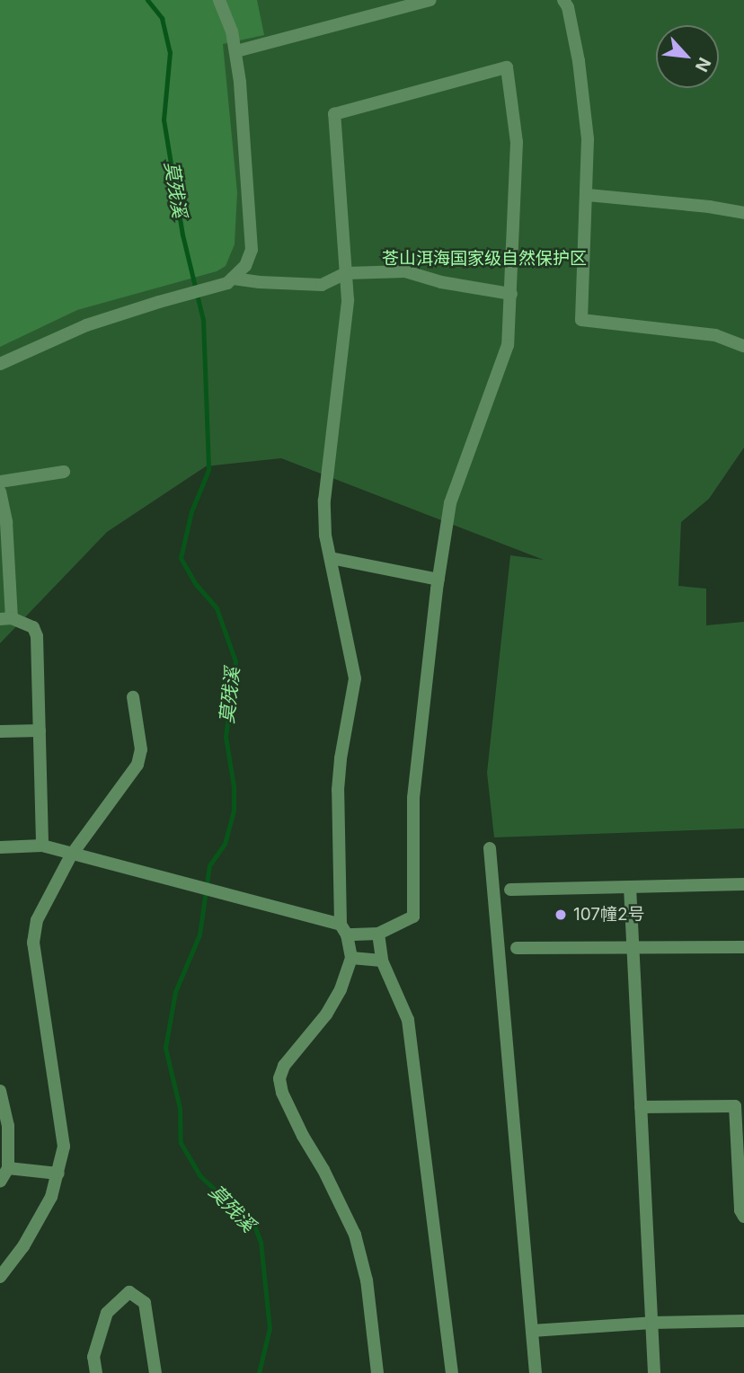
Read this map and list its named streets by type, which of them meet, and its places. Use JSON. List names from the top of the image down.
{
  "water": ["莫残溪"],
  "parks": ["苍山洱海国家级自然保护区"],
  "places": ["107幢2号"],
  "north": "bottom right"
}
